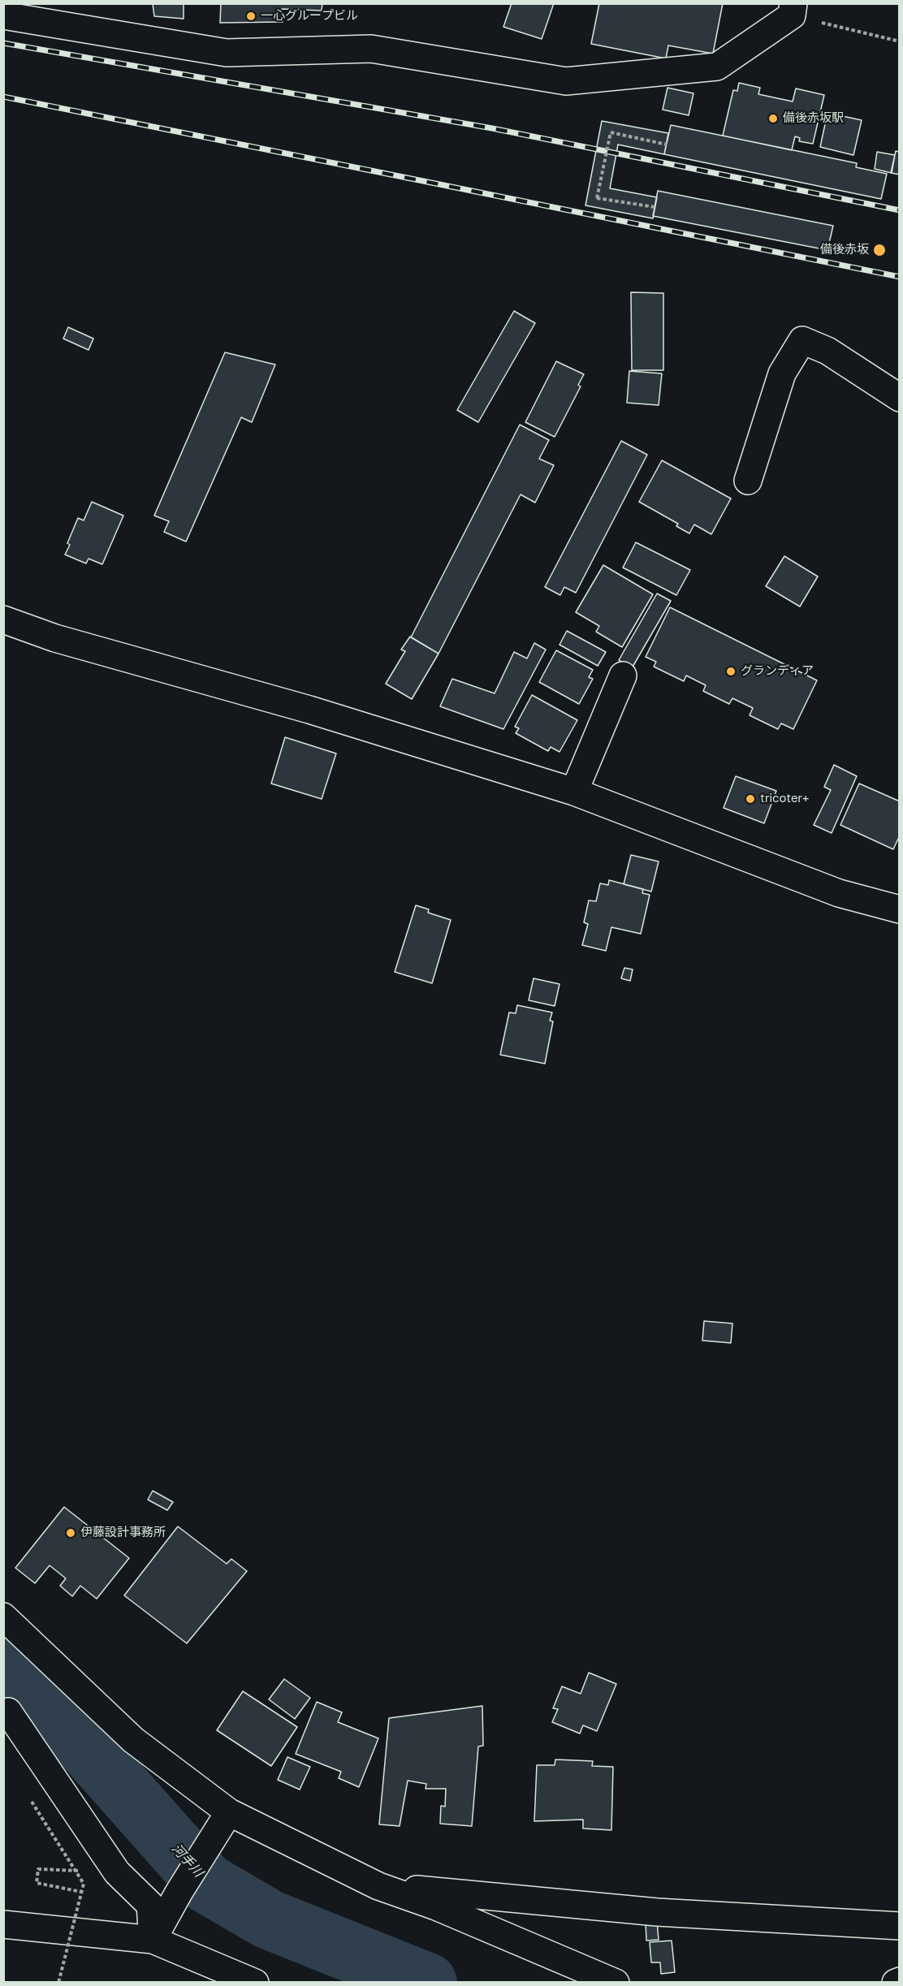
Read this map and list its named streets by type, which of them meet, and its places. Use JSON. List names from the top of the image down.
{
  "water": ["河手川"],
  "places": [
    "一心グループビル",
    "備後赤坂駅",
    "備後赤坂",
    "グランディア",
    "tricoter+",
    "伊藤設計事務所"
  ]
}
